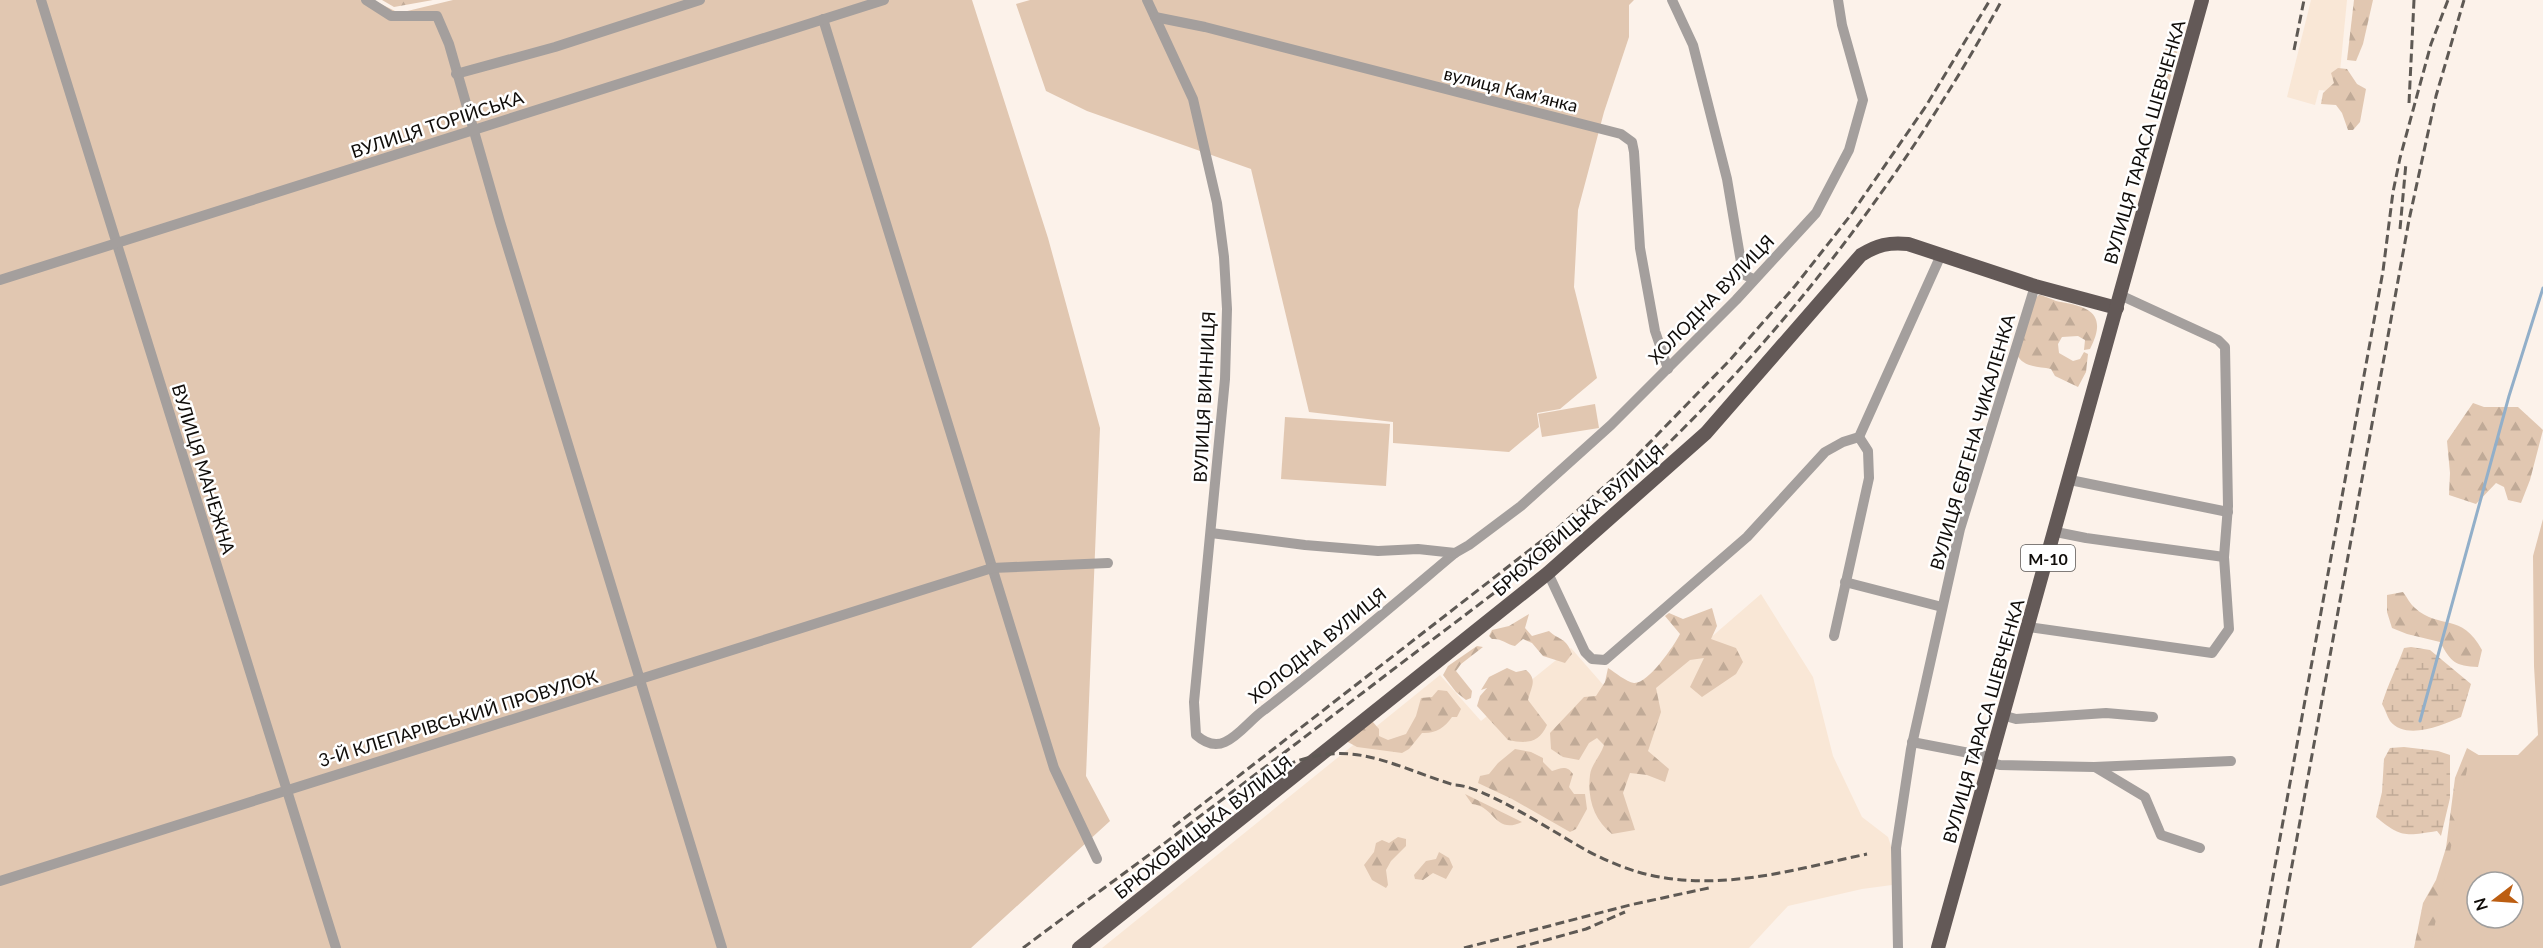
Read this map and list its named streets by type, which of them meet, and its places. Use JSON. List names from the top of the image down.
{
  "streets": {
    "main road": ["ВУЛИЦЯ ТАРАСА ШЕВЧЕНКА", "БРЮХОВИЦЬКА ВУЛИЦЯ", "М-10"],
    "street": [
      "вулиця Камʼянка",
      "ВУЛИЦЯ ТОРІЙСЬКА",
      "ХОЛОДНА ВУЛИЦЯ",
      "ВУЛИЦЯ ВИННИЦЯ",
      "ВУЛИЦЯ ЄВГЕНА ЧИКАЛЕНКА",
      "ВУЛИЦЯ МАНЕЖНА",
      "3-Й КЛЕПАРІВСЬКИЙ ПРОВУЛОК"
    ]
  },
  "crossings": [
    ["вулиця Камʼянка", "ХОЛОДНА ВУЛИЦЯ"],
    ["вулиця Камʼянка", "ВУЛИЦЯ ВИННИЦЯ"],
    ["ВУЛИЦЯ ТОРІЙСЬКА", "ВУЛИЦЯ МАНЕЖНА"],
    ["ВУЛИЦЯ ТАРАСА ШЕВЧЕНКА", "БРЮХОВИЦЬКА ВУЛИЦЯ"],
    ["ХОЛОДНА ВУЛИЦЯ", "ВУЛИЦЯ ВИННИЦЯ"],
    ["ВУЛИЦЯ ЄВГЕНА ЧИКАЛЕНКА", "БРЮХОВИЦЬКА ВУЛИЦЯ"],
    ["ВУЛИЦЯ МАНЕЖНА", "3-Й КЛЕПАРІВСЬКИЙ ПРОВУЛОК"]
  ],
  "north": "left"
}
